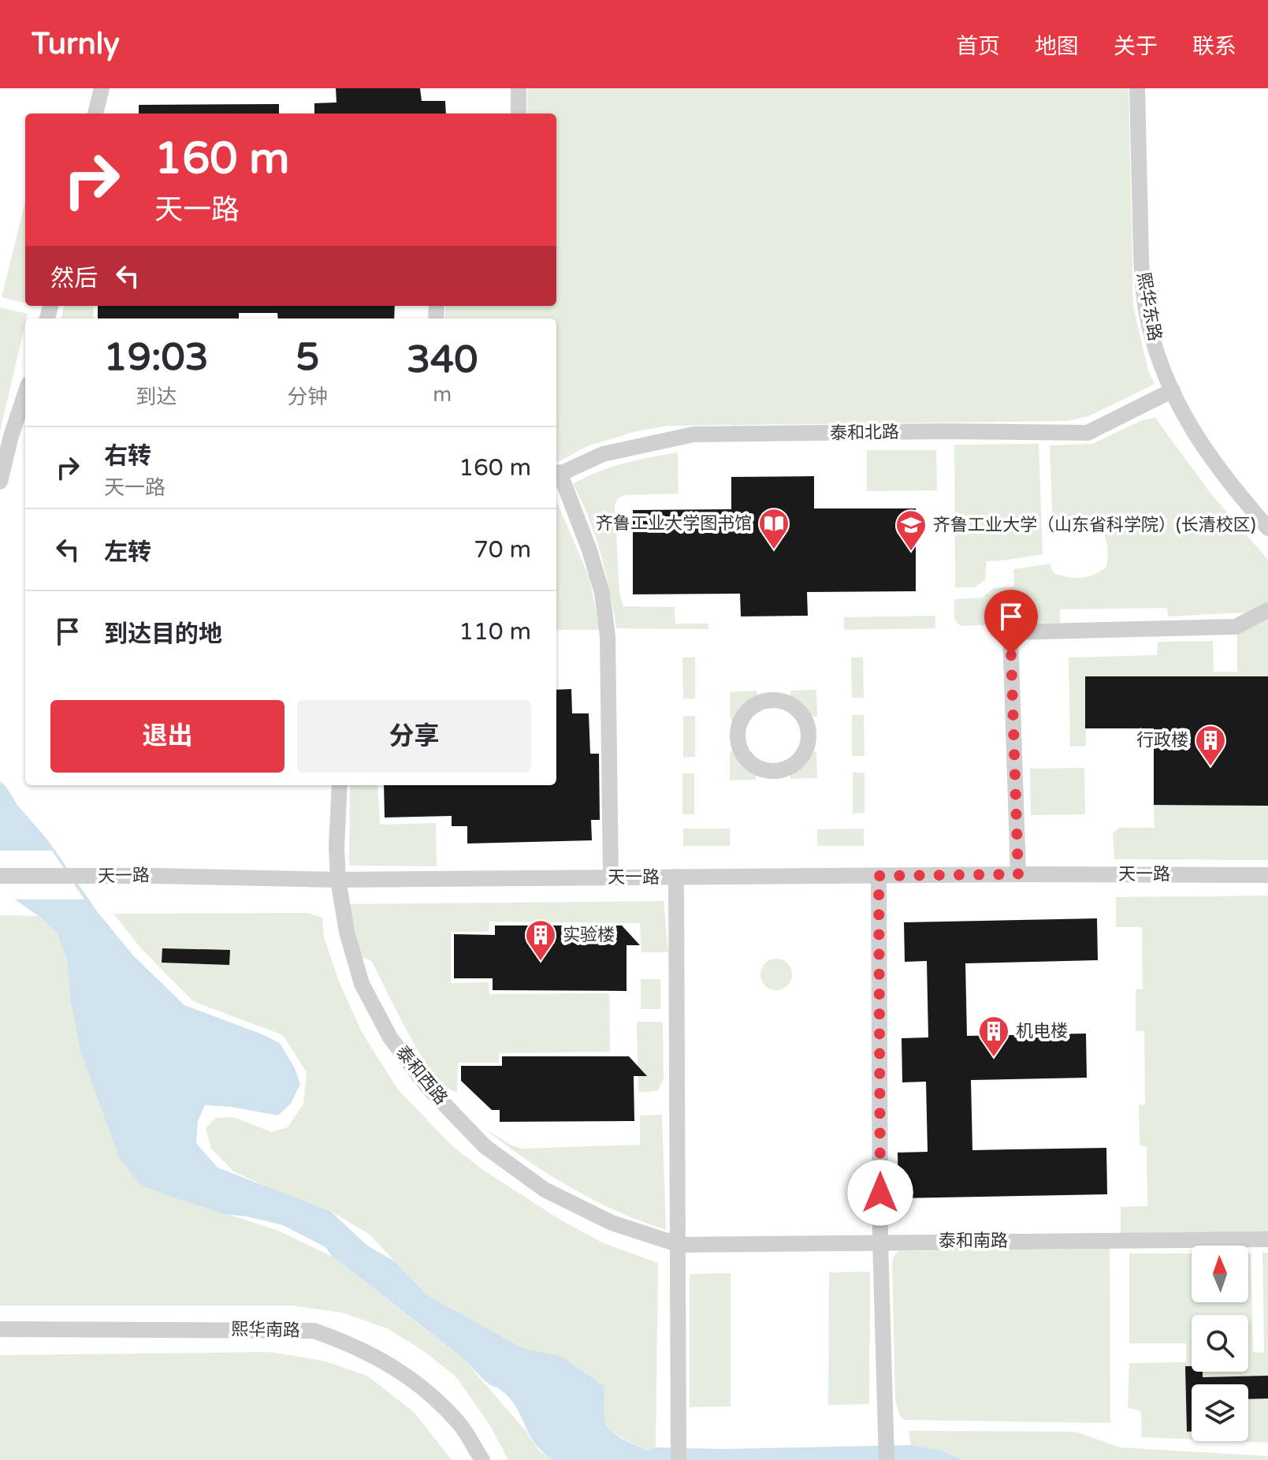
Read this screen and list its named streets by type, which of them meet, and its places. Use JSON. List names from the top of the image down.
{
  "streets": {
    "street": [
      "熙华东路",
      "泰和北路",
      "天一路",
      "泰和西路",
      "泰和南路",
      "熙华南路"
    ]
  },
  "crossings": [
    ["熙华东路", "泰和北路"],
    ["天一路", "泰和西路"],
    ["泰和西路", "泰和南路"]
  ],
  "places": {
    "library": ["齐鲁工业大学图书馆"],
    "school or university": ["齐鲁工业大学（山东省科学院）(长清校区)"],
    "building": ["行政楼", "实验楼", "机电楼"]
  },
  "north": "top",
  "page": {
    "header": "Turnly",
    "nav": [
      "首页",
      "地图",
      "关于",
      "联系"
    ],
    "turn": ["160 m", "天一路"],
    "then": "然后",
    "eta": [
      "19:03",
      "到达",
      "5",
      "分钟",
      "340",
      "m"
    ],
    "list": [
      {
        "name": "右转",
        "note": "天一路",
        "value": "160 m"
      },
      {
        "name": "左转",
        "value": "70 m"
      },
      {
        "name": "到达目的地",
        "value": "110 m"
      }
    ],
    "buttons": ["退出", "分享"]
  }
}
